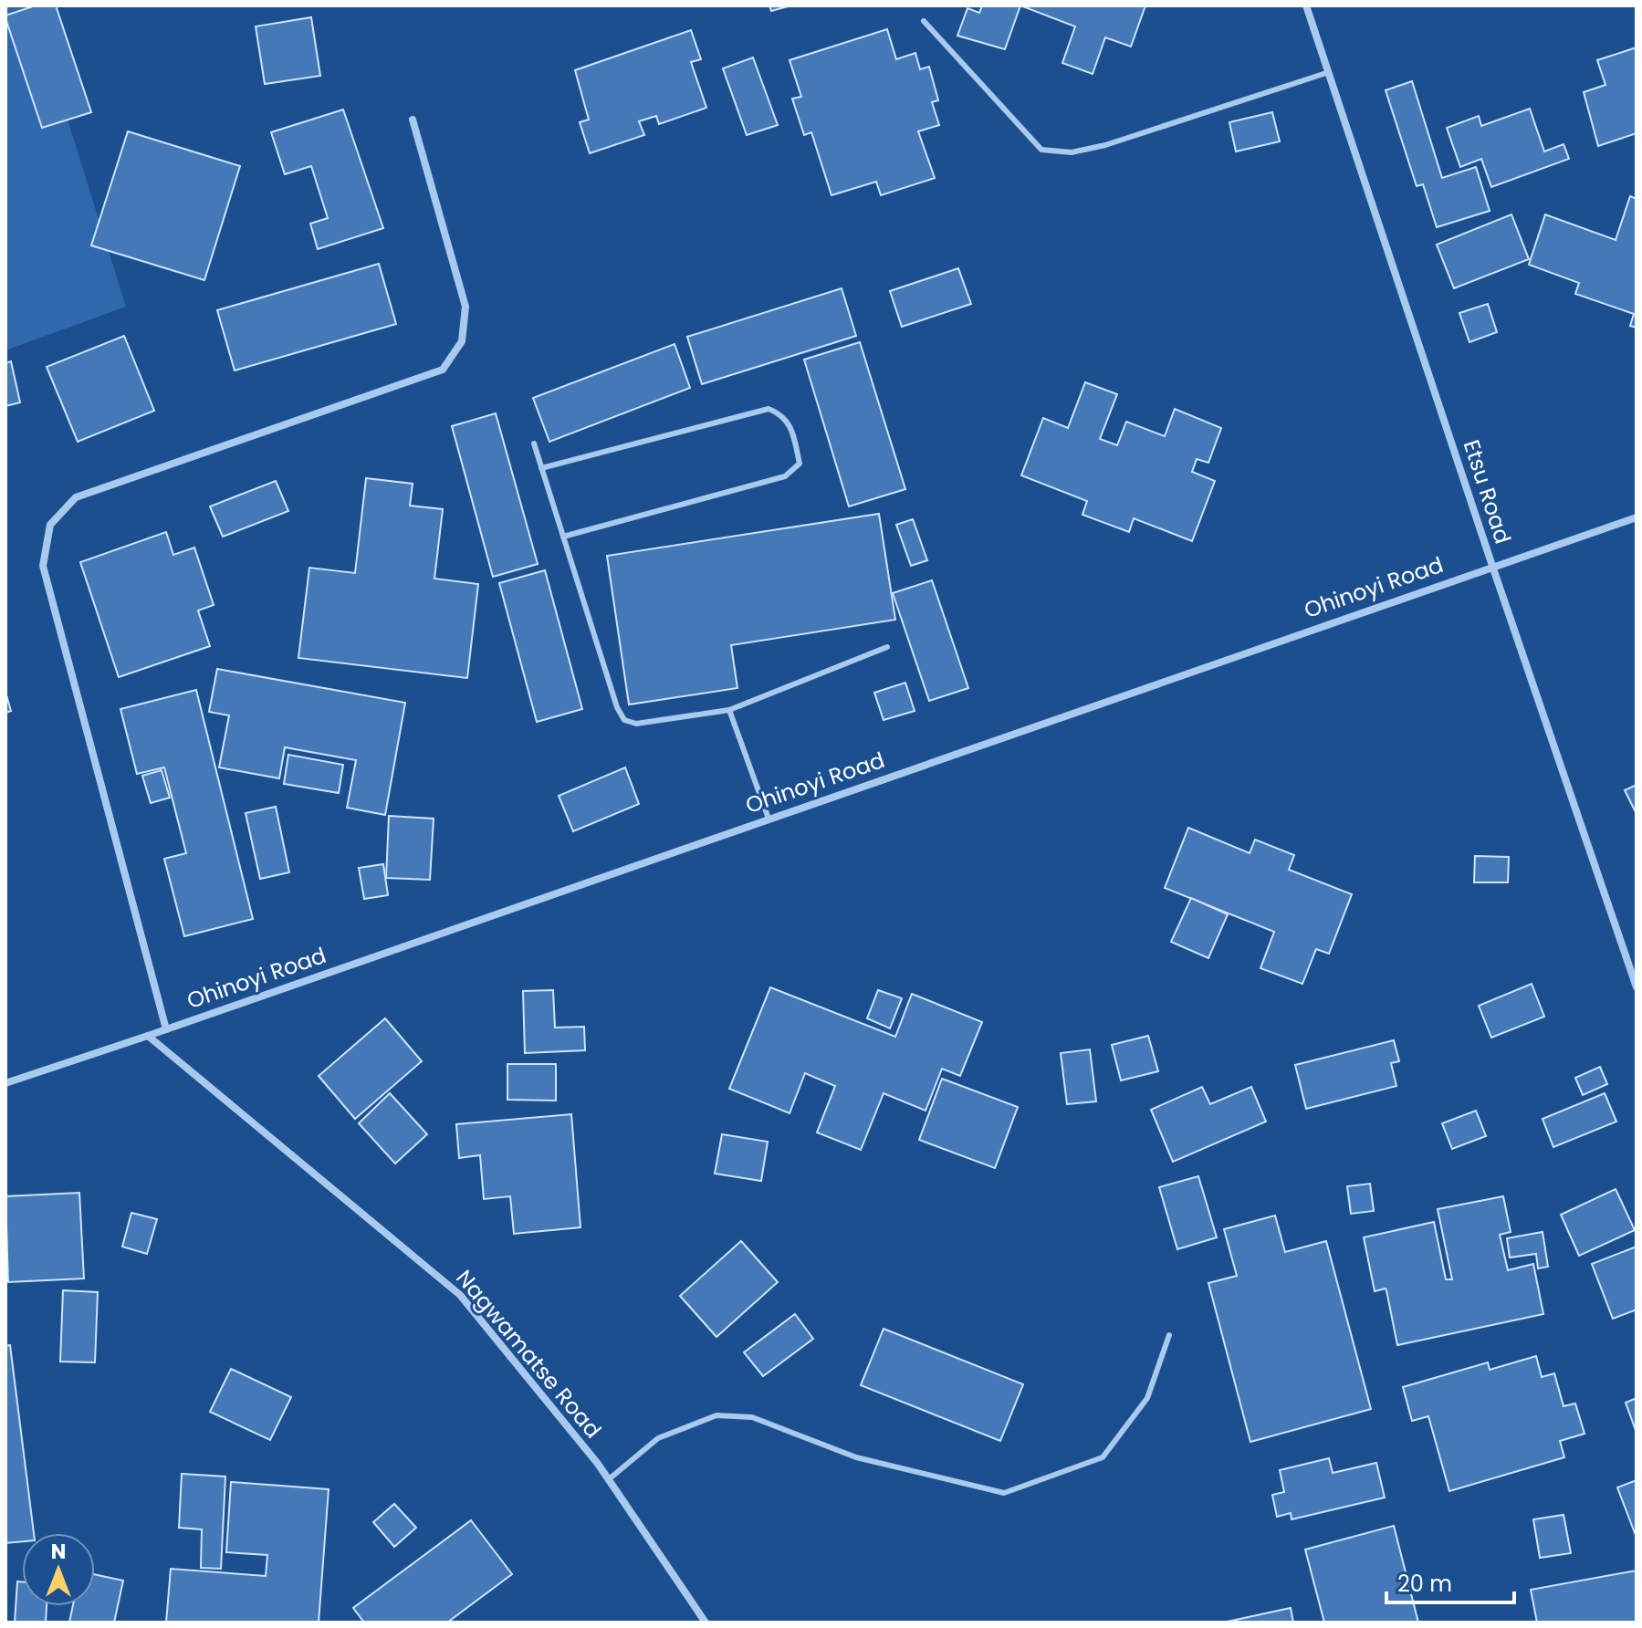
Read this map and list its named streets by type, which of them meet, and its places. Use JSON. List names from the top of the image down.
{
  "streets": {
    "street": ["Etsu Road", "Ohinoyi Road", "Nagwamatse Road"]
  },
  "crossings": [
    ["Etsu Road", "Ohinoyi Road"],
    ["Ohinoyi Road", "Nagwamatse Road"]
  ],
  "scale_bar": "20 m",
  "north": "top"
}
